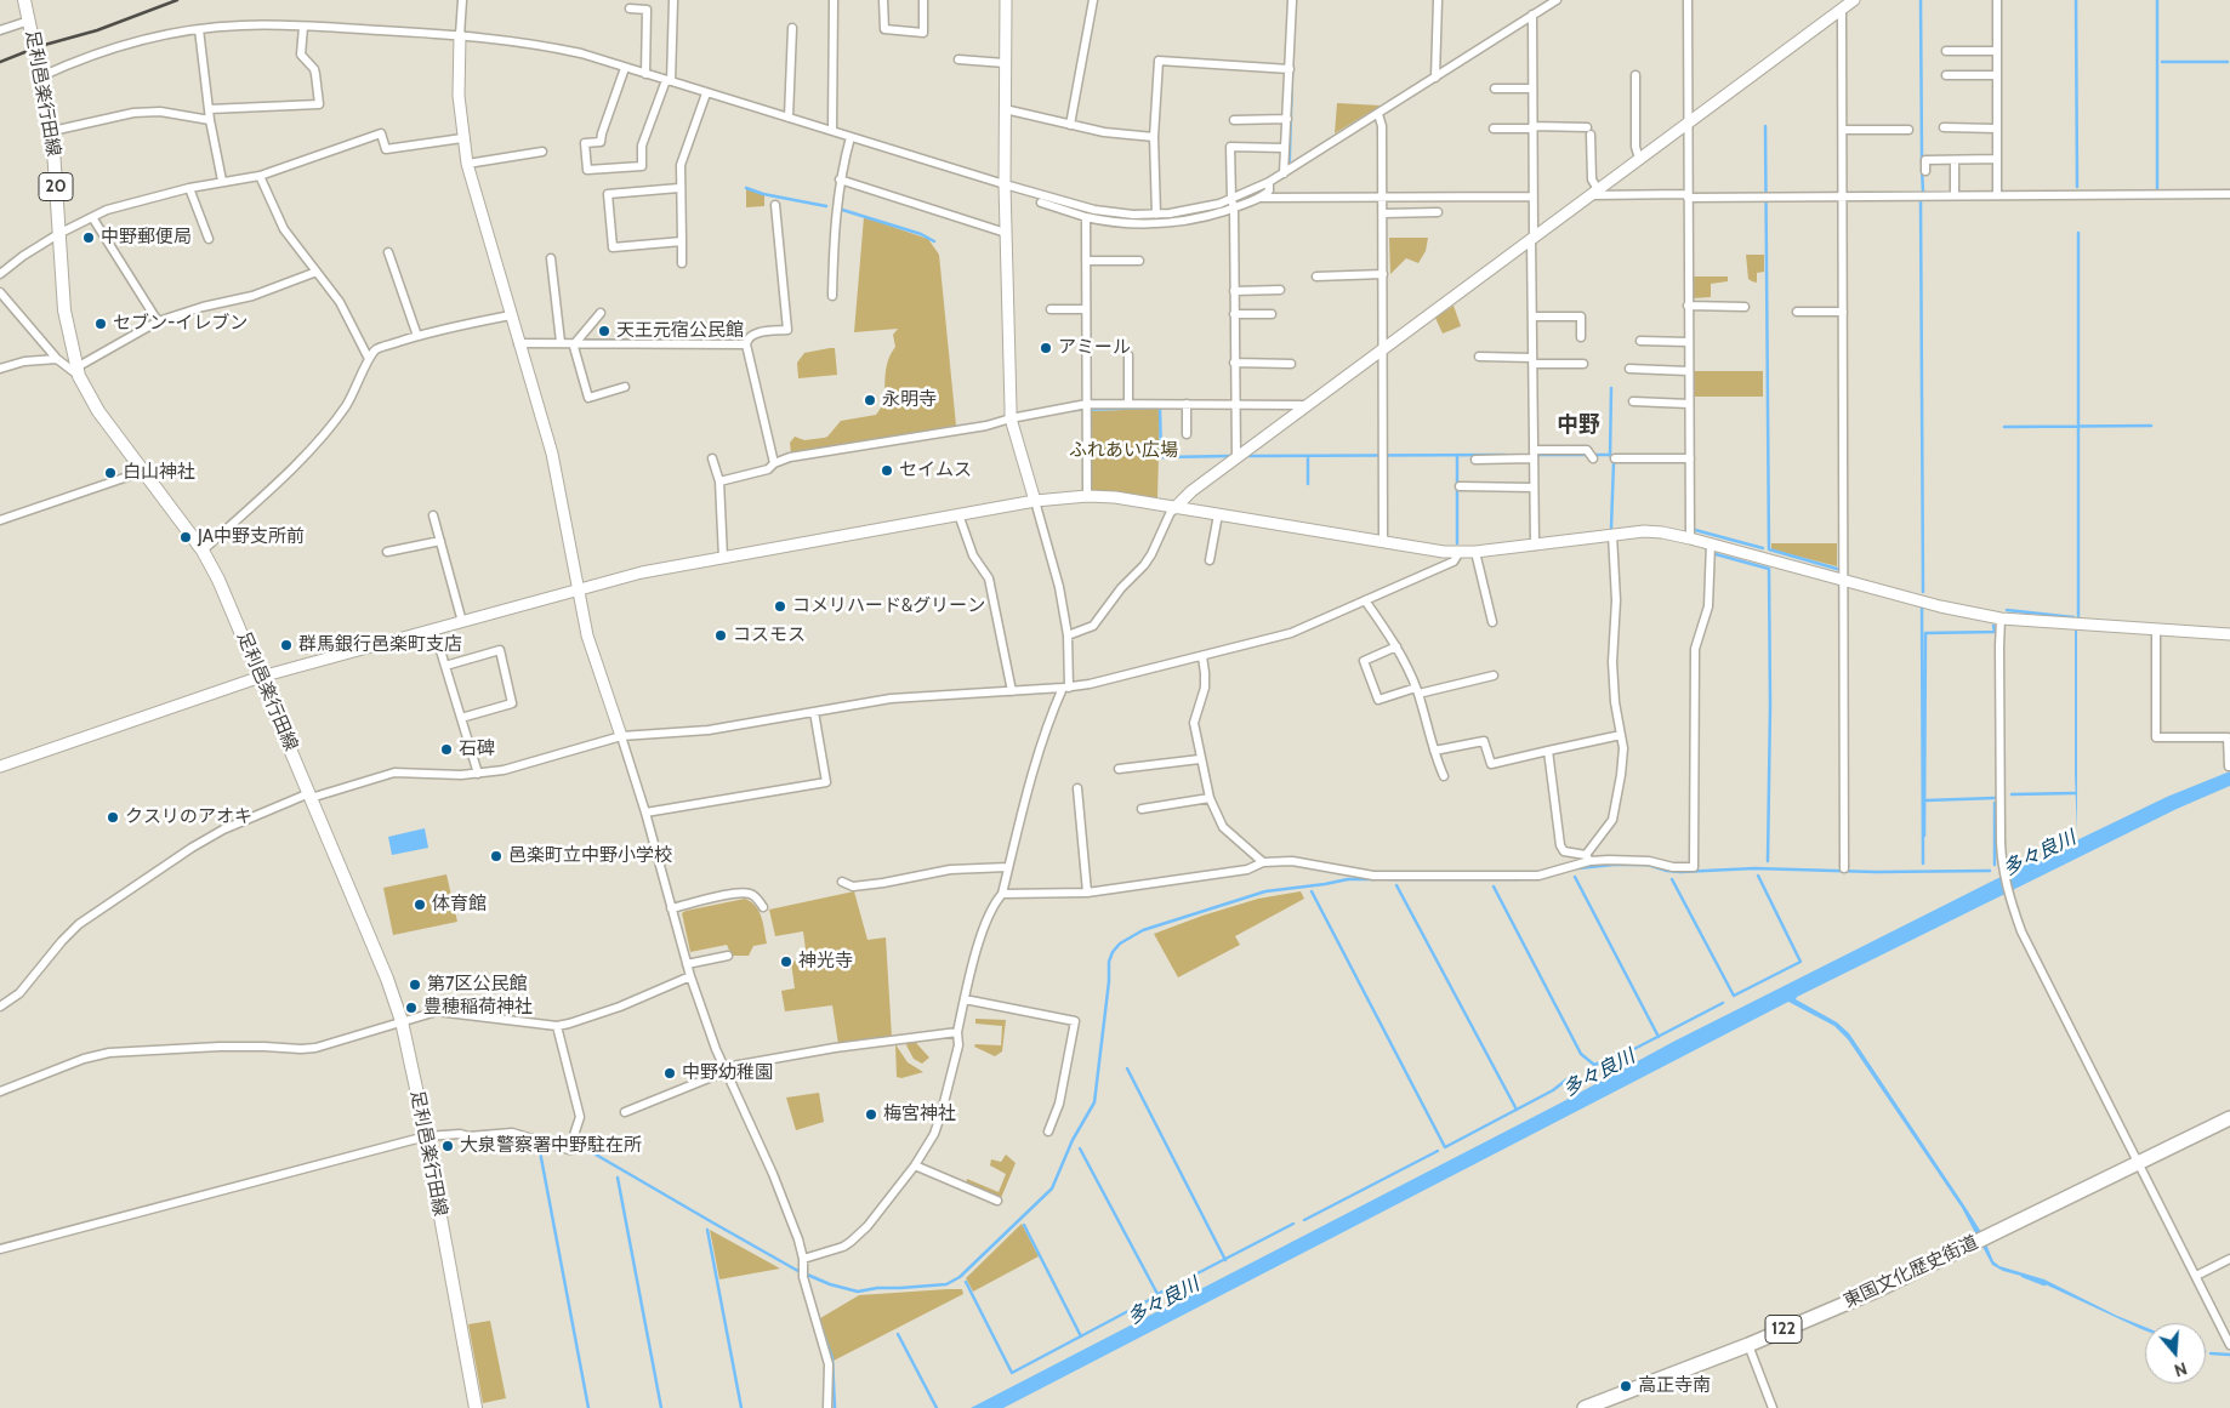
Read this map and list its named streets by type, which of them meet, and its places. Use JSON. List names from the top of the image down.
{
  "streets": {
    "highway": ["東国文化歴史街道", "122"],
    "main road": ["足利邑楽行田線", "20"]
  },
  "districts": ["中野"],
  "water": ["多々良川"],
  "parks": ["ふれあい広場"],
  "places": [
    "中野郵便局",
    "セブン-イレブン",
    "天王元宿公民館",
    "アミール",
    "永明寺",
    "セイムス",
    "白山神社",
    "JA中野支所前",
    "コメリハード&グリーン",
    "コスモス",
    "群馬銀行邑楽町支店",
    "石碑",
    "クスリのアオキ",
    "邑楽町立中野小学校",
    "体育館",
    "神光寺",
    "第7区公民館",
    "豊穂稲荷神社",
    "中野幼稚園",
    "梅宮神社",
    "大泉警察署中野駐在所",
    "高正寺南"
  ],
  "north": "bottom"
}
